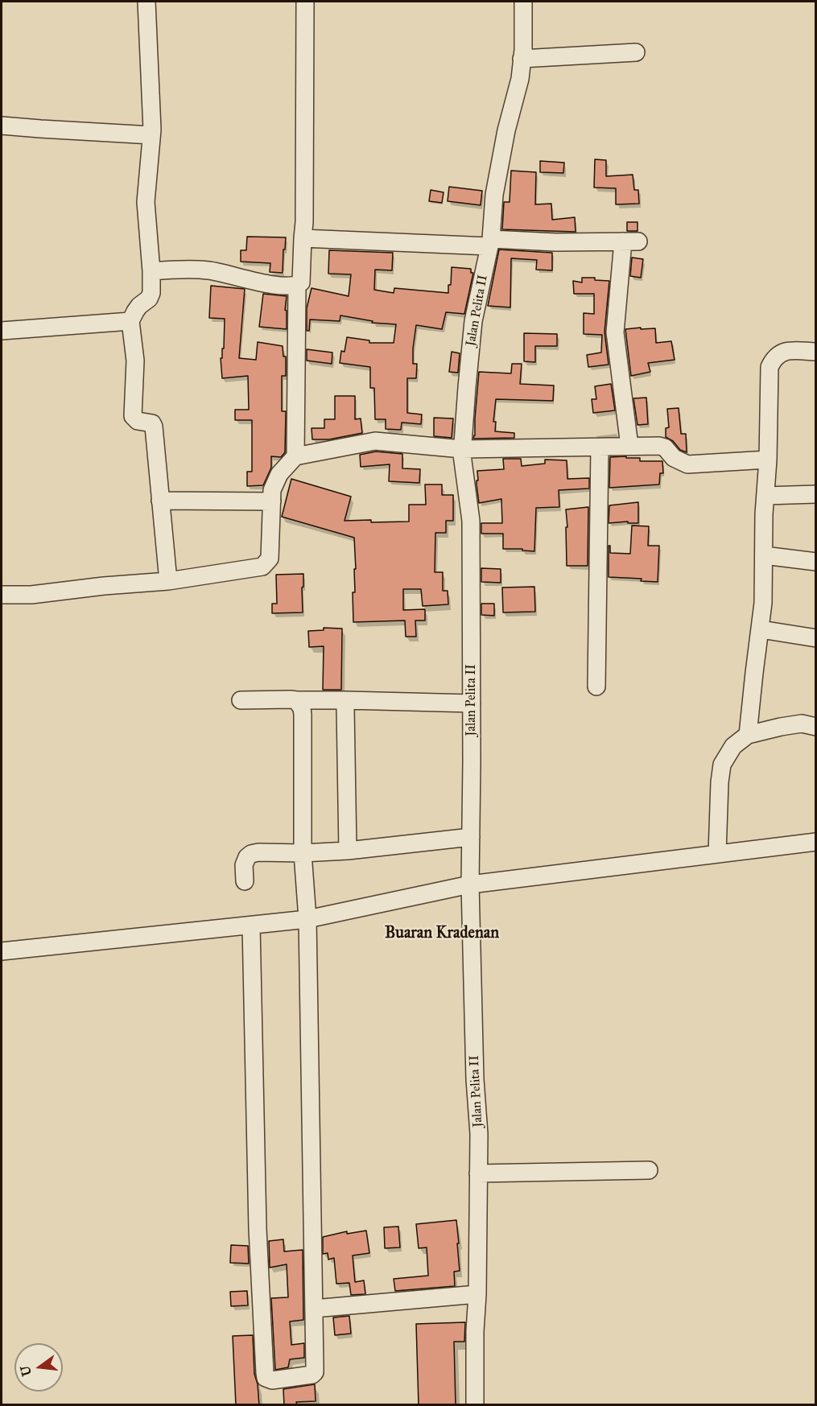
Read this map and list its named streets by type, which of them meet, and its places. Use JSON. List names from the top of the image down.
{
  "streets": {
    "street": ["Jalan Pelita II"]
  },
  "districts": ["Buaran Kradenan"],
  "north": "left"
}
